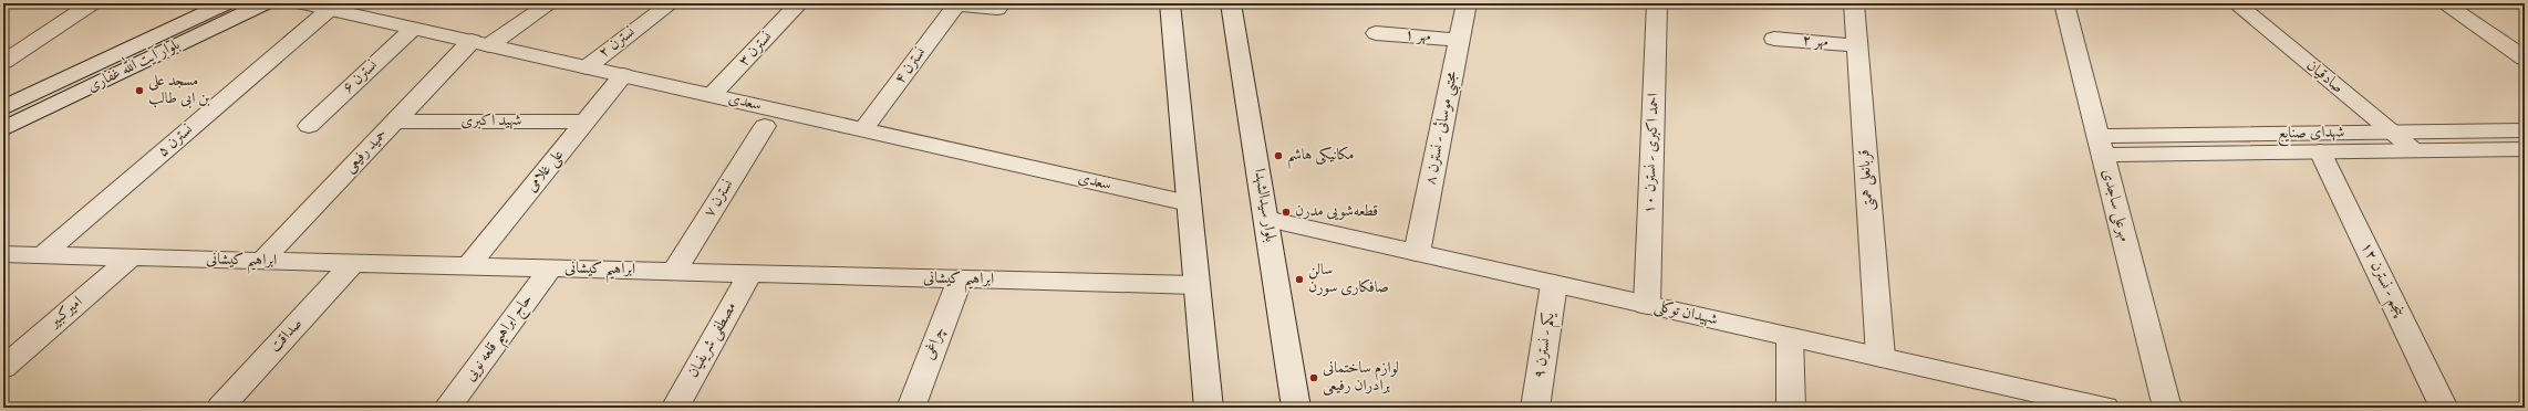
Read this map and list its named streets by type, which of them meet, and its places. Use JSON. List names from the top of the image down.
{
  "streets": {
    "street": [
      "مهر ۱",
      "مهر ۲",
      "نسترن ۲",
      "نسترن ۳",
      "بلوار آیت الله غفاری",
      "نسترن ۴",
      "نسترن ۶",
      "صادقیان",
      "سعدی",
      "شهید اکبری",
      "مجتبی موسائی - نسترن ۸",
      "شهدای صنایع",
      "نسترن ۵",
      "حمید رفیعی",
      "احمد اکبری - نسترن ۱۰",
      "علی غلامی",
      "قربانعلی همتی",
      "نسترن ۷",
      "بلوار سیدالشهدا",
      "مهرعلی ساجدی",
      "ابراهیم کیشانی",
      "پنجم - نسترن ۱۲",
      "امیرکبیر",
      "شهیدان توکلی",
      "صداقت",
      "حاج ابراهیم قلعه نویی",
      "مصطفی شریفیان",
      "چراغی",
      "یکم - نسترن ۹"
    ]
  },
  "crossings": [
    ["مهر ۱", "مجتبی موسائی - نسترن ۸"],
    ["مهر ۲", "قربانعلی همتی"],
    ["نسترن ۲", "سعدی"],
    ["نسترن ۳", "سعدی"],
    ["نسترن ۴", "سعدی"],
    ["نسترن ۶", "سعدی"],
    ["صادقیان", "شهدای صنایع"],
    ["سعدی", "نسترن ۵"],
    ["سعدی", "حمید رفیعی"],
    ["سعدی", "علی غلامی"],
    ["شهید اکبری", "حمید رفیعی"],
    ["شهید اکبری", "علی غلامی"],
    ["مجتبی موسائی - نسترن ۸", "شهیدان توکلی"],
    ["شهدای صنایع", "مهرعلی ساجدی"],
    ["شهدای صنایع", "پنجم - نسترن ۱۲"],
    ["نسترن ۵", "ابراهیم کیشانی"],
    ["حمید رفیعی", "ابراهیم کیشانی"],
    ["احمد اکبری - نسترن ۱۰", "شهیدان توکلی"],
    ["علی غلامی", "ابراهیم کیشانی"],
    ["قربانعلی همتی", "شهیدان توکلی"],
    ["نسترن ۷", "ابراهیم کیشانی"],
    ["بلوار سیدالشهدا", "شهیدان توکلی"],
    ["ابراهیم کیشانی", "امیرکبیر"],
    ["ابراهیم کیشانی", "صداقت"],
    ["ابراهیم کیشانی", "حاج ابراهیم قلعه نویی"],
    ["ابراهیم کیشانی", "مصطفی شریفیان"],
    ["ابراهیم کیشانی", "چراغی"],
    ["شهیدان توکلی", "یکم - نسترن ۹"]
  ],
  "places": [
    "مسجد علی بن ابی طالب",
    "مکانیکی هاشم",
    "قطعه‌شویی مدرن",
    "سالن صافکاری سورن",
    "لوازم ساختمانی برادران رفیعی"
  ]
}
